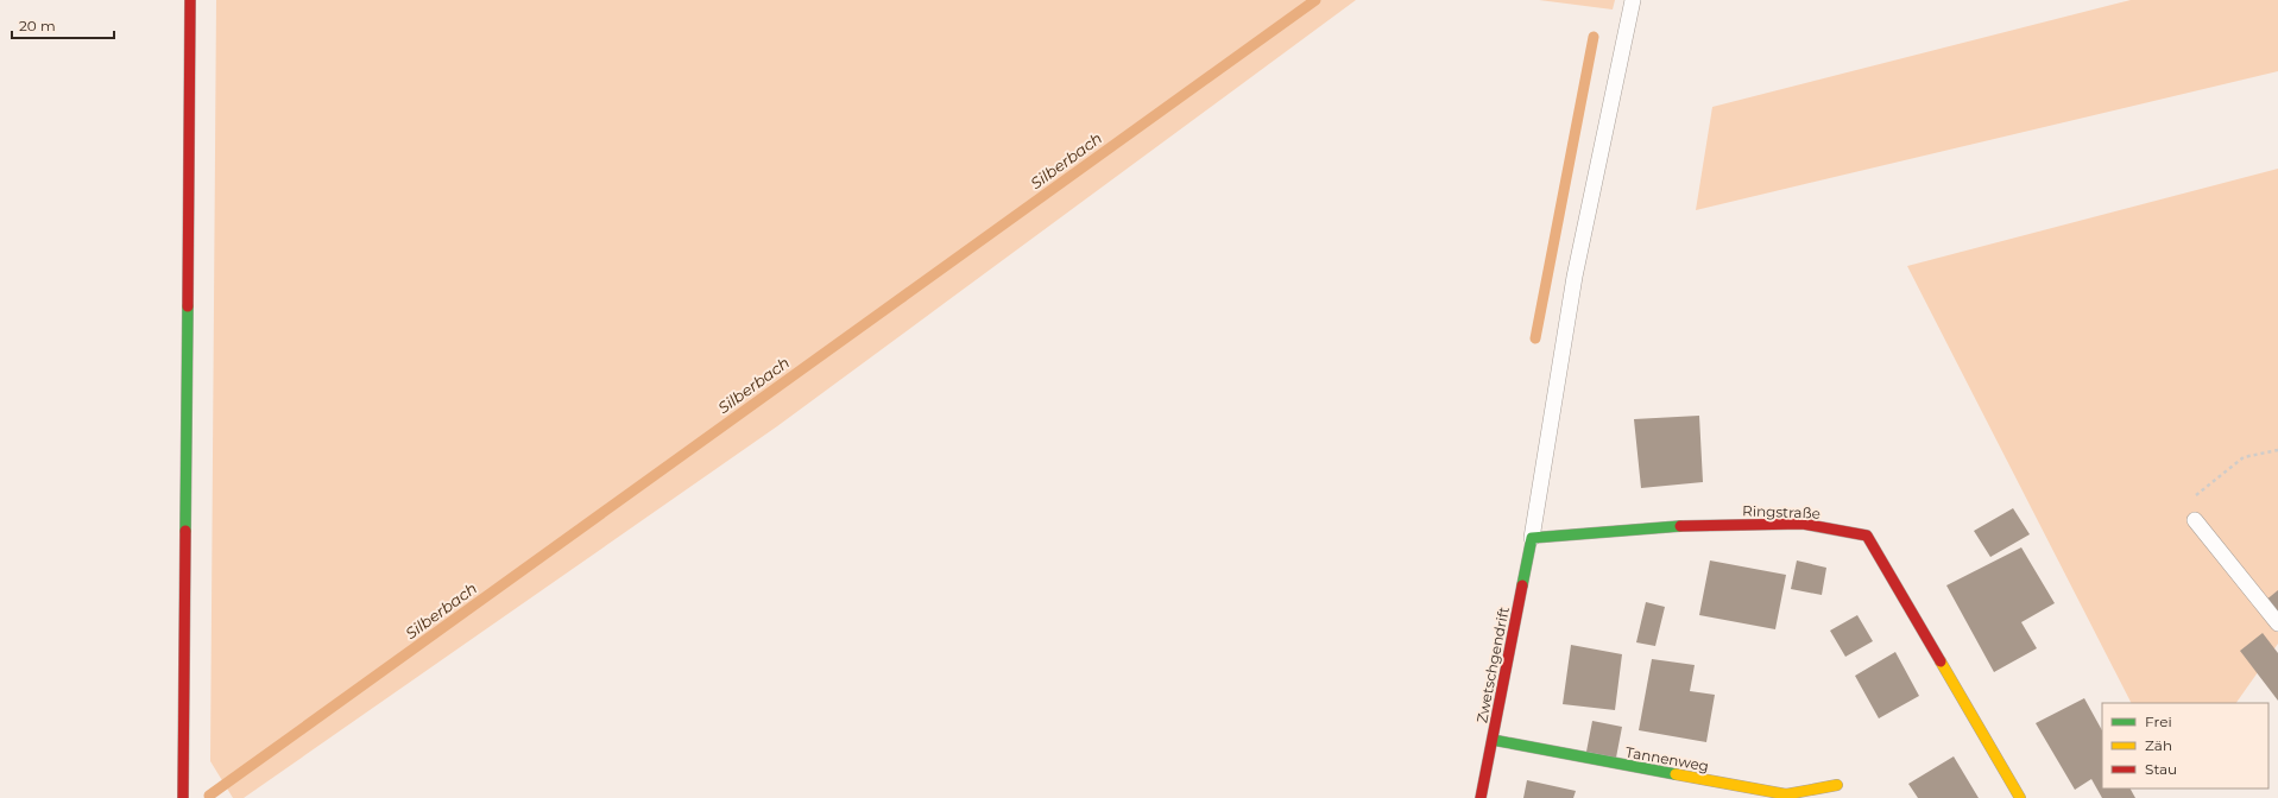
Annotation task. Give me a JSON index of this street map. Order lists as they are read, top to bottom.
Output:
{
  "streets": {
    "street": ["Ringstraße", "Zwetschgendrift", "Tannenweg"]
  },
  "crossings": [
    ["Ringstraße", "Zwetschgendrift"],
    ["Zwetschgendrift", "Tannenweg"]
  ],
  "water": ["Silberbach"],
  "legend": ["Frei", "Zäh", "Stau"],
  "scale_bar": "20 m"
}
